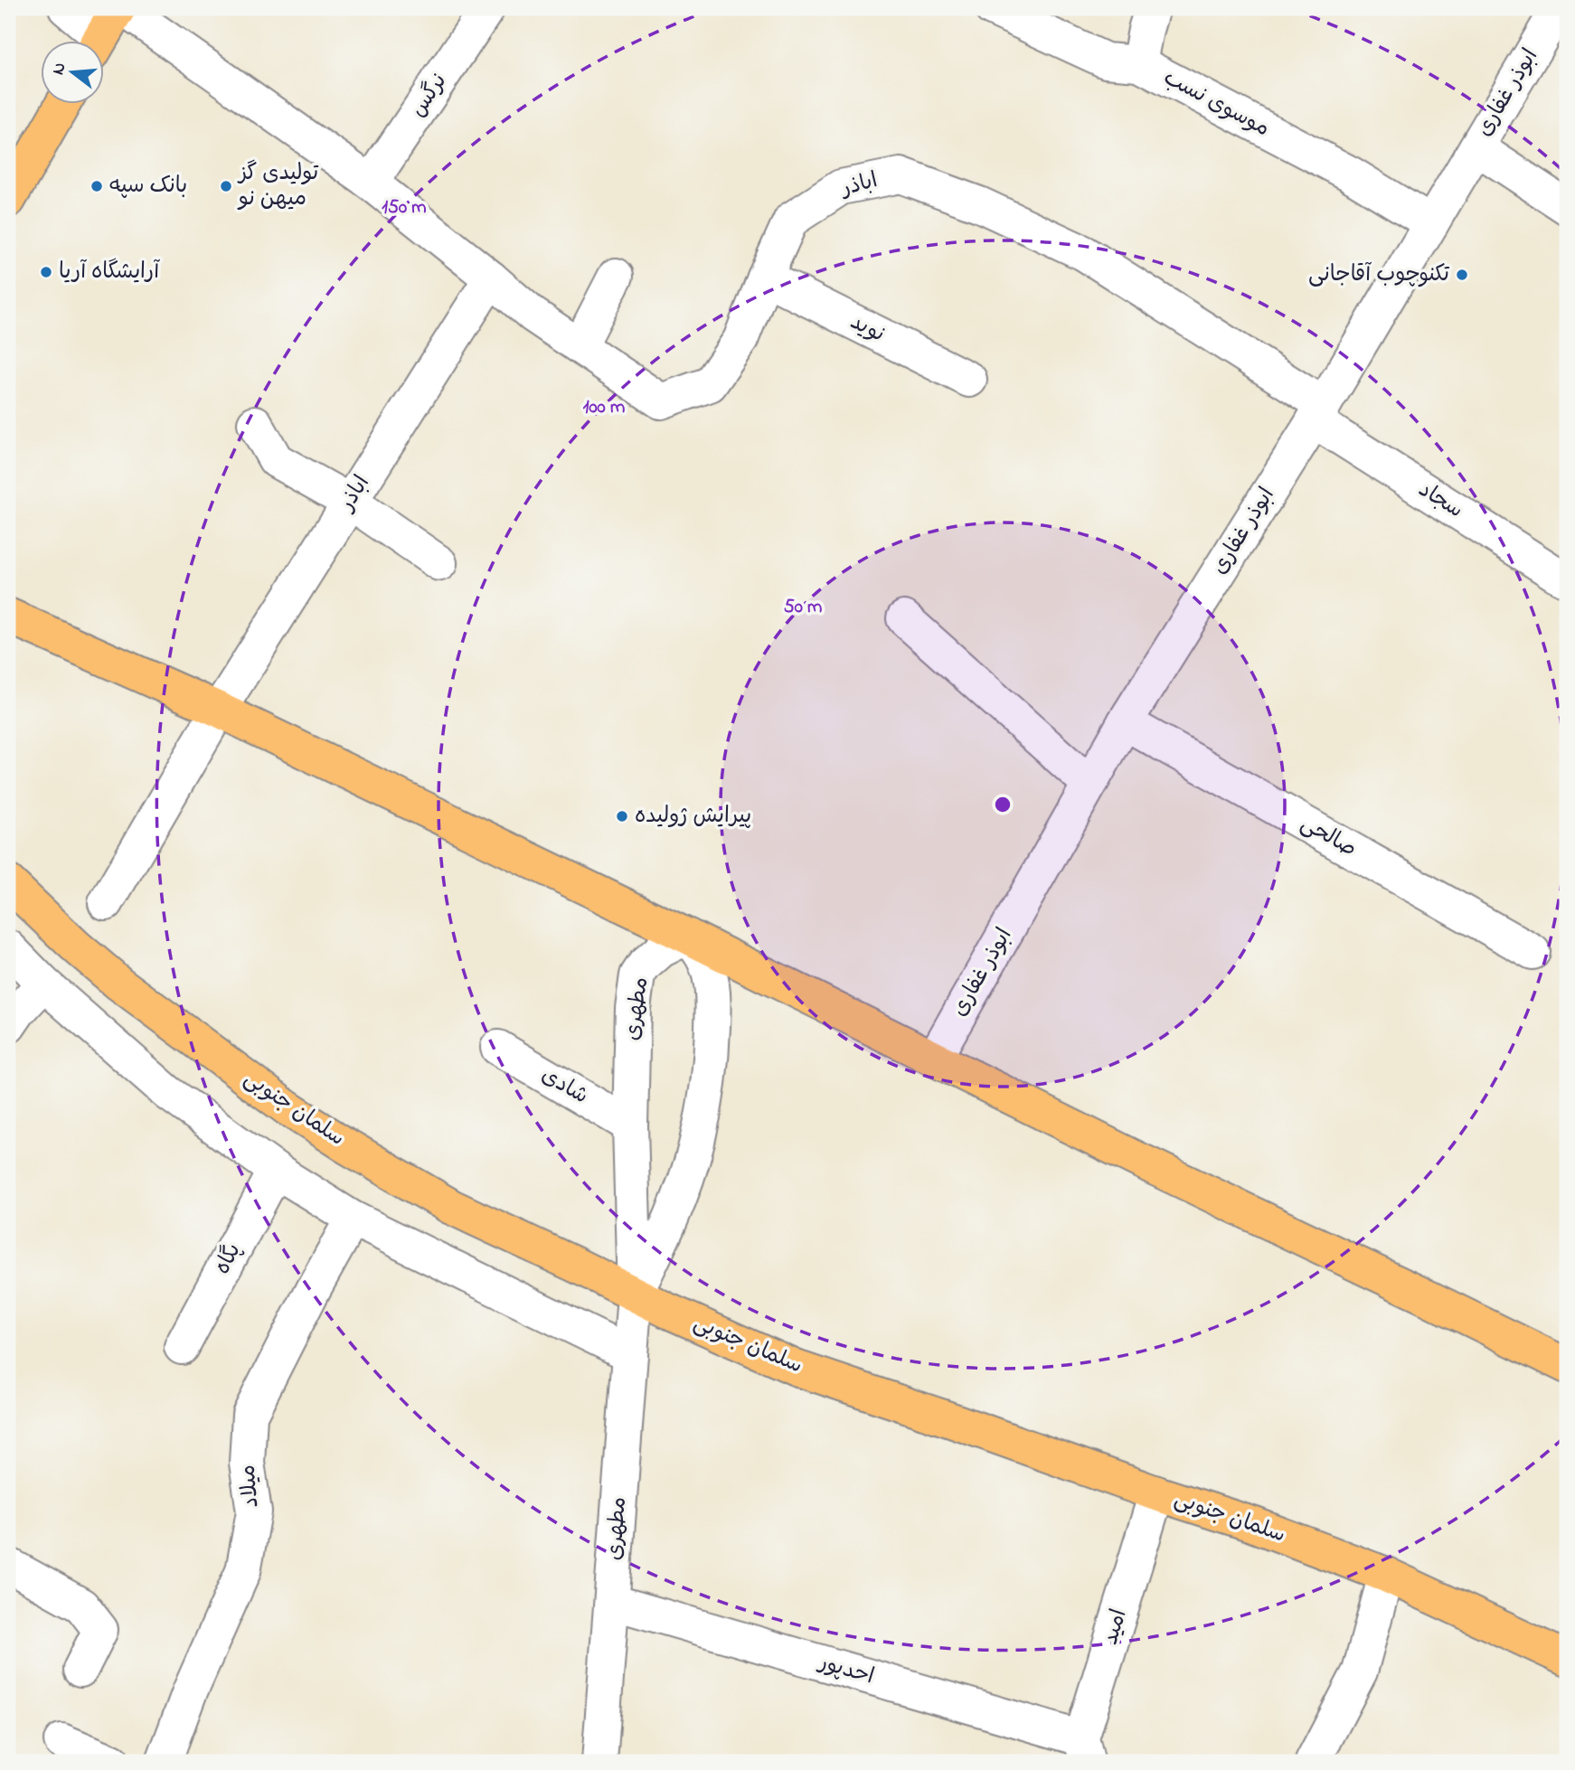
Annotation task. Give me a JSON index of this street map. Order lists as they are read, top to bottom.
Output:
{
  "streets": {
    "main road": ["سلمان جنوبی"],
    "street": [
      "ابوذر غفاری",
      "نرگس",
      "موسوی نسب",
      "اباذر",
      "نوید",
      "سجاد",
      "صالحی",
      "مطهری",
      "شادی",
      "پگاه",
      "میلاد",
      "امید",
      "احدپور"
    ]
  },
  "crossings": [
    ["ابوذر غفاری", "موسوی نسب"],
    ["ابوذر غفاری", "اباذر"],
    ["ابوذر غفاری", "سجاد"],
    ["ابوذر غفاری", "صالحی"],
    ["نرگس", "اباذر"],
    ["اباذر", "نوید"],
    ["اباذر", "سجاد"],
    ["مطهری", "شادی"],
    ["مطهری", "سلمان جنوبی"],
    ["مطهری", "احدپور"],
    ["سلمان جنوبی", "امید"],
    ["امید", "احدپور"]
  ],
  "places": [
    "بانک سپه",
    "تولیدی گز میهن نو",
    "آرایشگاه آریا",
    "تکنوچوب آقاجانی",
    "پیرایش ژولیده"
  ],
  "north": "left",
  "rings": ["150 m", "100 m", "50 m"]
}
